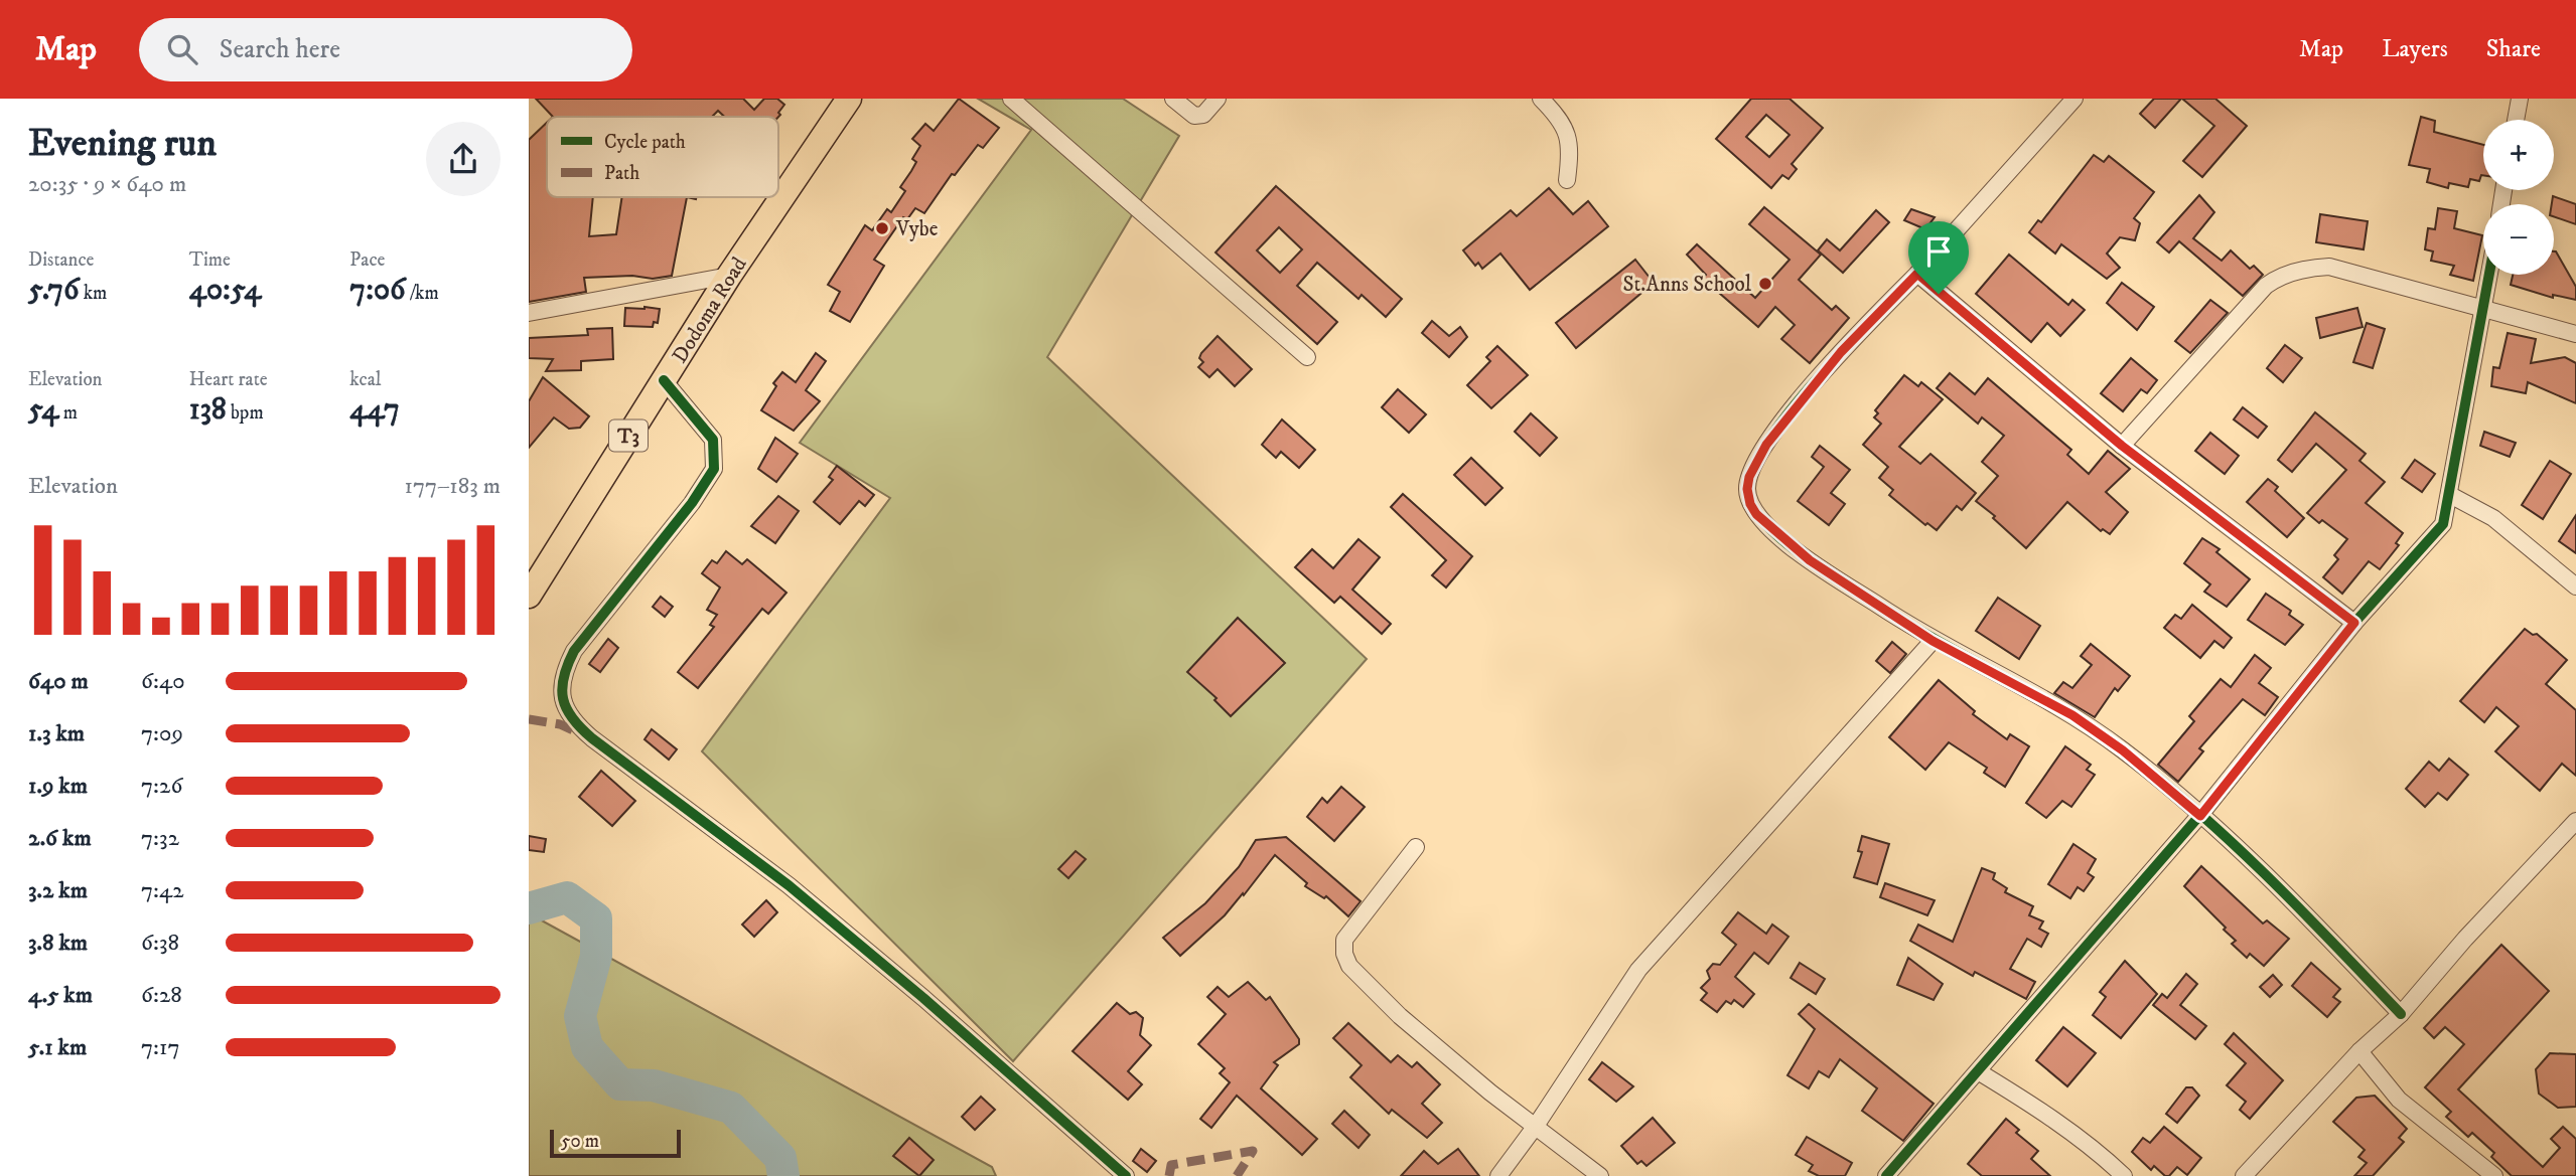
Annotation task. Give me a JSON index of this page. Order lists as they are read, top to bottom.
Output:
{
  "streets": {
    "highway": ["Dodoma Road", "T3"]
  },
  "places": ["Vybe", "St.Anns School"],
  "legend": ["Cycle path", "Path"],
  "scale_bar": "50 m",
  "page": {
    "header": "Map",
    "search": "Search here",
    "nav": ["Map", "Layers", "Share"],
    "heading": ["Evening run", "20:35 · 9 × 640 m"],
    "map_buttons": ["+", "−"],
    "stats": [
      ["Distance", "5.76 km"],
      ["Time", "40:54"],
      ["Pace", "7:06 /km"],
      ["Elevation", "54 m"],
      ["Heart rate", "138 bpm"],
      ["kcal", "447"]
    ],
    "chart": ["Elevation", "177–183 m"],
    "list": [
      {
        "name": "640 m",
        "note": "6:40"
      },
      {
        "name": "1.3 km",
        "note": "7:09"
      },
      {
        "name": "1.9 km",
        "note": "7:26"
      },
      {
        "name": "2.6 km",
        "note": "7:32"
      },
      {
        "name": "3.2 km",
        "note": "7:42"
      },
      {
        "name": "3.8 km",
        "note": "6:38"
      },
      {
        "name": "4.5 km",
        "note": "6:28"
      },
      {
        "name": "5.1 km",
        "note": "7:17"
      }
    ],
    "scale": "50 m"
  }
}
